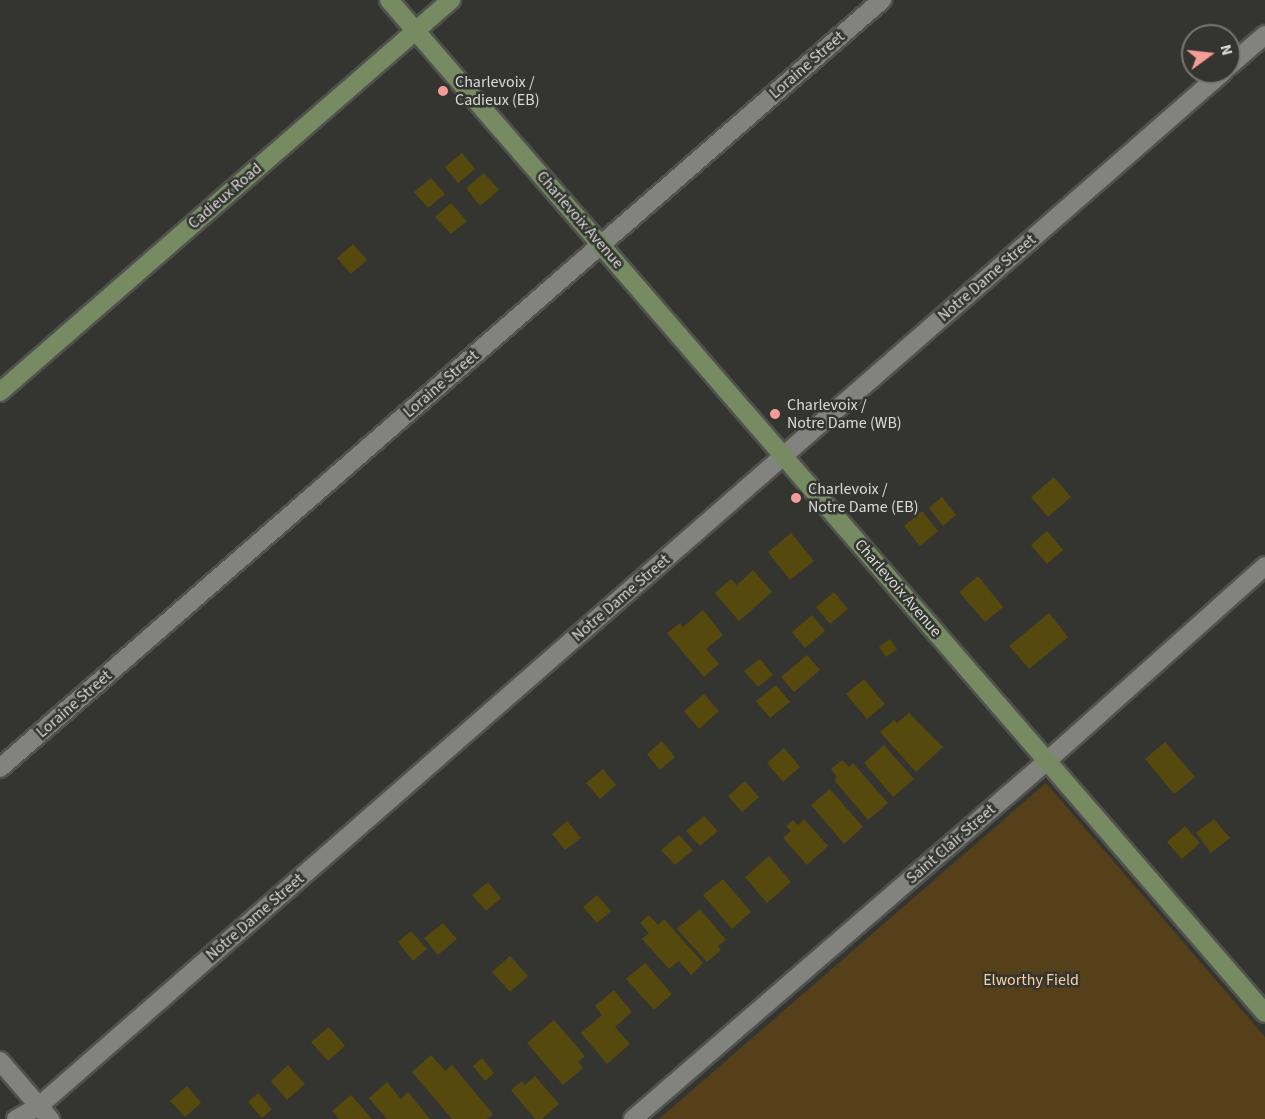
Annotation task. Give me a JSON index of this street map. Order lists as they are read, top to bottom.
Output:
{
  "streets": {
    "street": [
      "Loraine Street",
      "Cadieux Road",
      "Charlevoix Avenue",
      "Notre Dame Street",
      "Saint Clair Street"
    ]
  },
  "crossings": [
    ["Loraine Street", "Charlevoix Avenue"],
    ["Cadieux Road", "Charlevoix Avenue"],
    ["Charlevoix Avenue", "Notre Dame Street"],
    ["Charlevoix Avenue", "Saint Clair Street"]
  ],
  "parks": ["Elworthy Field"],
  "places": ["Charlevoix / Cadieux (EB)", "Charlevoix / Notre Dame (WB)", "Charlevoix / Notre Dame (EB)"],
  "north": "right"
}
